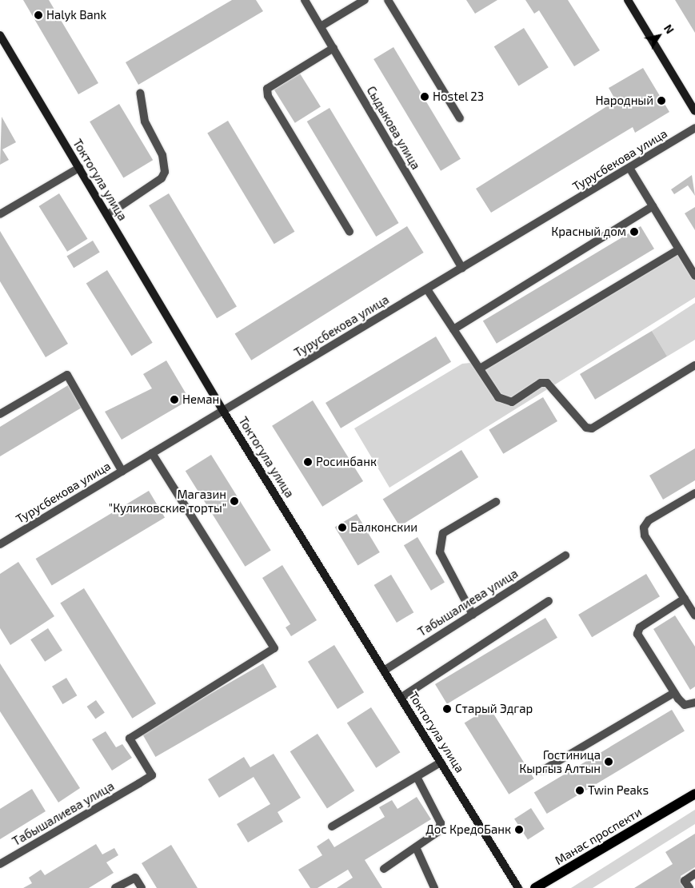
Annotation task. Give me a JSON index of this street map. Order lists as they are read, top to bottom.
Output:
{
  "streets": {
    "main road": ["Токтогула улица", "Манас проспекти"],
    "street": ["Сыдыкова улица", "Турусбекова улица", "Табышалиева улица"]
  },
  "crossings": [
    ["Сыдыкова улица", "Турусбекова улица"],
    ["Турусбекова улица", "Токтогула улица"],
    ["Турусбекова улица", "Табышалиева улица"],
    ["Токтогула улица", "Табышалиева улица"]
  ],
  "places": [
    "Halyk Bank",
    "Hostel 23",
    "Народный",
    "Красный дом",
    "Неман",
    "Росинбанк",
    "Магазин \"Куликовские торты\"",
    "Балконскии",
    "Старый Эдгар",
    "Гостиница Кыргыз Алтын",
    "Twin Peaks",
    "Дос КредоБанк"
  ],
  "north": "top right"
}
